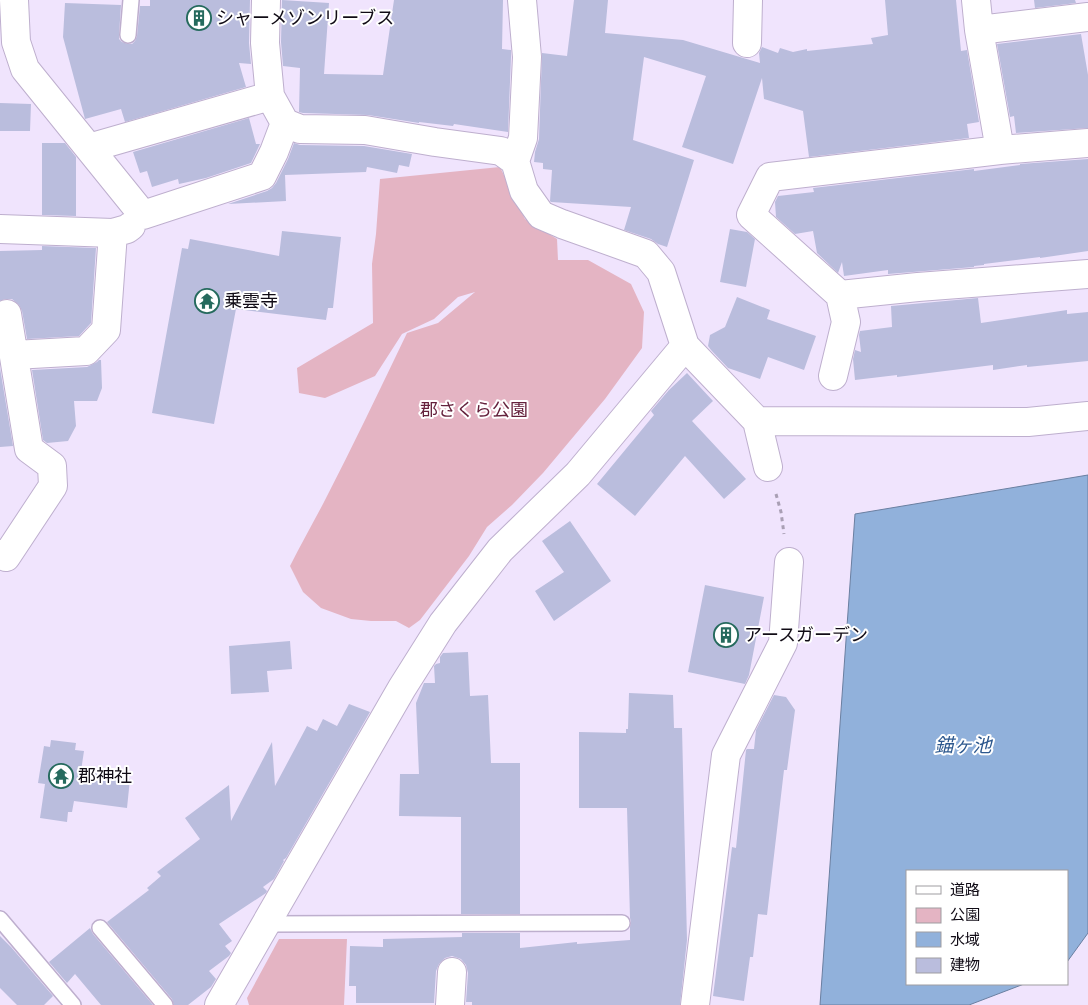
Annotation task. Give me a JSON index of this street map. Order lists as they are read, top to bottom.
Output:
{
  "water": ["錨ヶ池"],
  "parks": ["郡さくら公園"],
  "places": {
    "building": ["シャーメゾンリーブス", "アースガーデン"],
    "temple": ["乗雲寺", "郡神社"]
  },
  "legend": [
    "道路",
    "公園",
    "水域",
    "建物"
  ]
}
